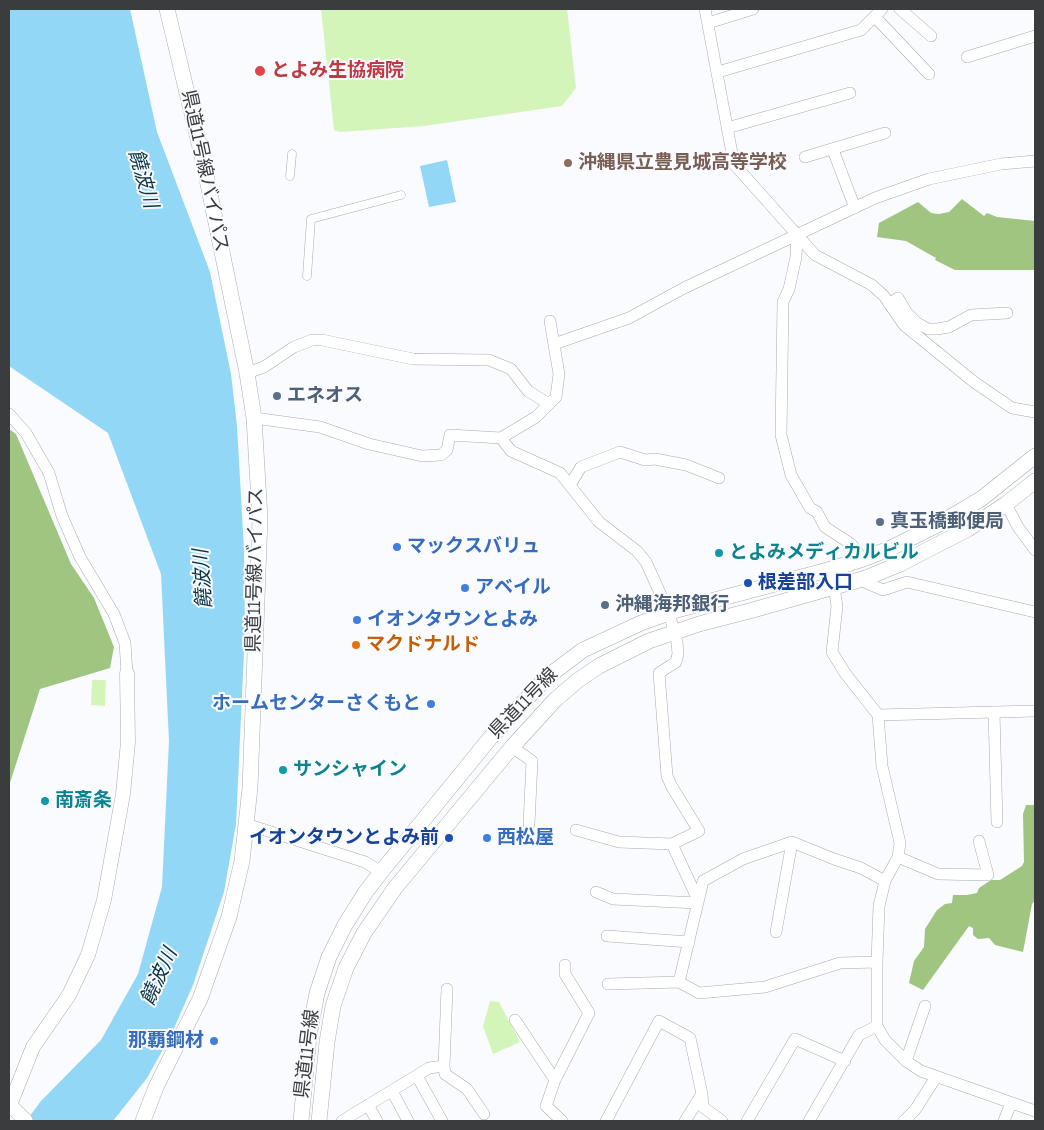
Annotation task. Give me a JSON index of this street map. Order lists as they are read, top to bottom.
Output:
{
  "streets": {
    "main road": ["県道11号線バイパス", "県道11号線"]
  },
  "water": ["饒波川"],
  "places": [
    "とよみ生協病院",
    "沖縄県立豊見城高等学校",
    "エネオス",
    "真玉橋郵便局",
    "マックスバリュ",
    "とよみメディカルビル",
    "根差部入口",
    "アベイル",
    "沖縄海邦銀行",
    "イオンタウンとよみ",
    "マクドナルド",
    "ホームセンターさくもと",
    "サンシャイン",
    "南斎条",
    "イオンタウンとよみ前",
    "西松屋",
    "那覇鋼材"
  ]
}
